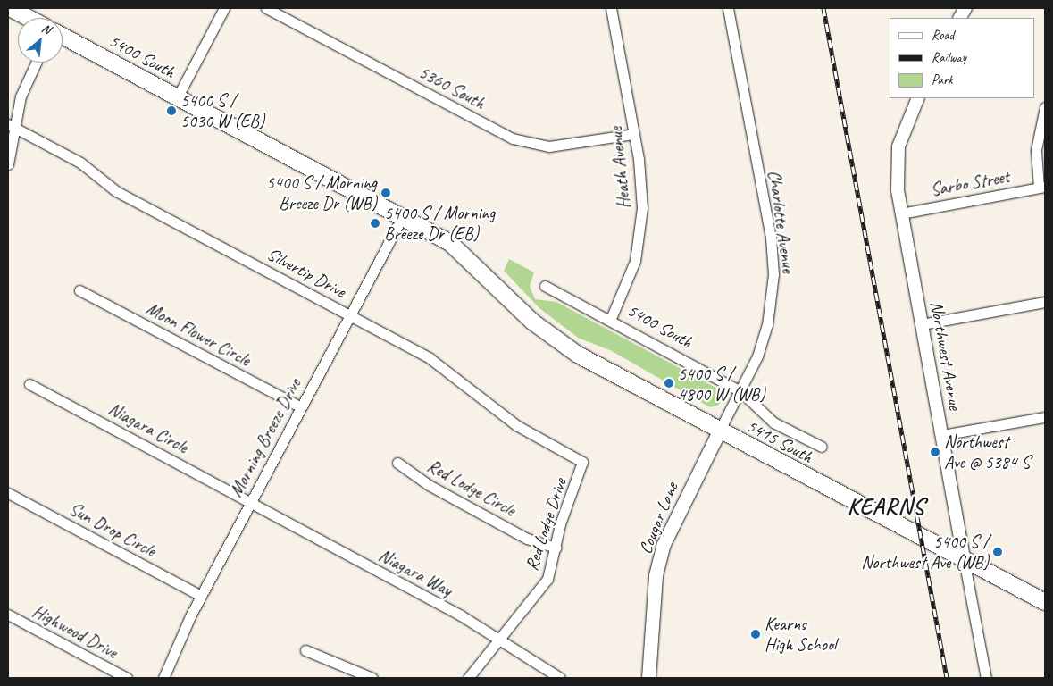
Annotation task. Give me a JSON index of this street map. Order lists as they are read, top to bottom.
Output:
{
  "streets": {
    "main road": ["5400 South", "5415 South", "Cougar Lane"],
    "street": [
      "5360 South",
      "Heath Avenue",
      "Sarbo Street",
      "Charlotte Avenue",
      "Silvertip Drive",
      "Moon Flower Circle",
      "Northwest Avenue",
      "Niagara Circle",
      "Morning Breeze Drive",
      "Red Lodge Circle",
      "Red Lodge Drive",
      "Sun Drop Circle",
      "Niagara Way",
      "Highwood Drive"
    ]
  },
  "crossings": [
    ["5400 South", "Heath Avenue"],
    ["5400 South", "Charlotte Avenue"],
    ["5400 South", "Morning Breeze Drive"],
    ["5400 South", "5415 South"],
    ["5360 South", "Heath Avenue"],
    ["Sarbo Street", "Northwest Avenue"],
    ["Charlotte Avenue", "5415 South"],
    ["Charlotte Avenue", "Cougar Lane"],
    ["Silvertip Drive", "Morning Breeze Drive"],
    ["Silvertip Drive", "Red Lodge Drive"],
    ["Moon Flower Circle", "Morning Breeze Drive"],
    ["Northwest Avenue", "5415 South"],
    ["Niagara Circle", "Morning Breeze Drive"],
    ["Niagara Circle", "Niagara Way"],
    ["Morning Breeze Drive", "5415 South"],
    ["Morning Breeze Drive", "Sun Drop Circle"],
    ["Morning Breeze Drive", "Niagara Way"],
    ["5415 South", "Cougar Lane"],
    ["Red Lodge Circle", "Red Lodge Drive"],
    ["Red Lodge Drive", "Niagara Way"]
  ],
  "districts": ["KEARNS"],
  "places": [
    "5400 S / 5030 W (EB)",
    "5400 S / Morning Breeze Dr (WB)",
    "5400 S / Morning Breeze Dr (EB)",
    "5400 S / 4800 W (WB)",
    "Northwest Ave @ 5384 S",
    "5400 S / Northwest Ave (WB)",
    "Kearns High School"
  ],
  "legend": ["Road", "Railway", "Park"],
  "north": "top right"
}
